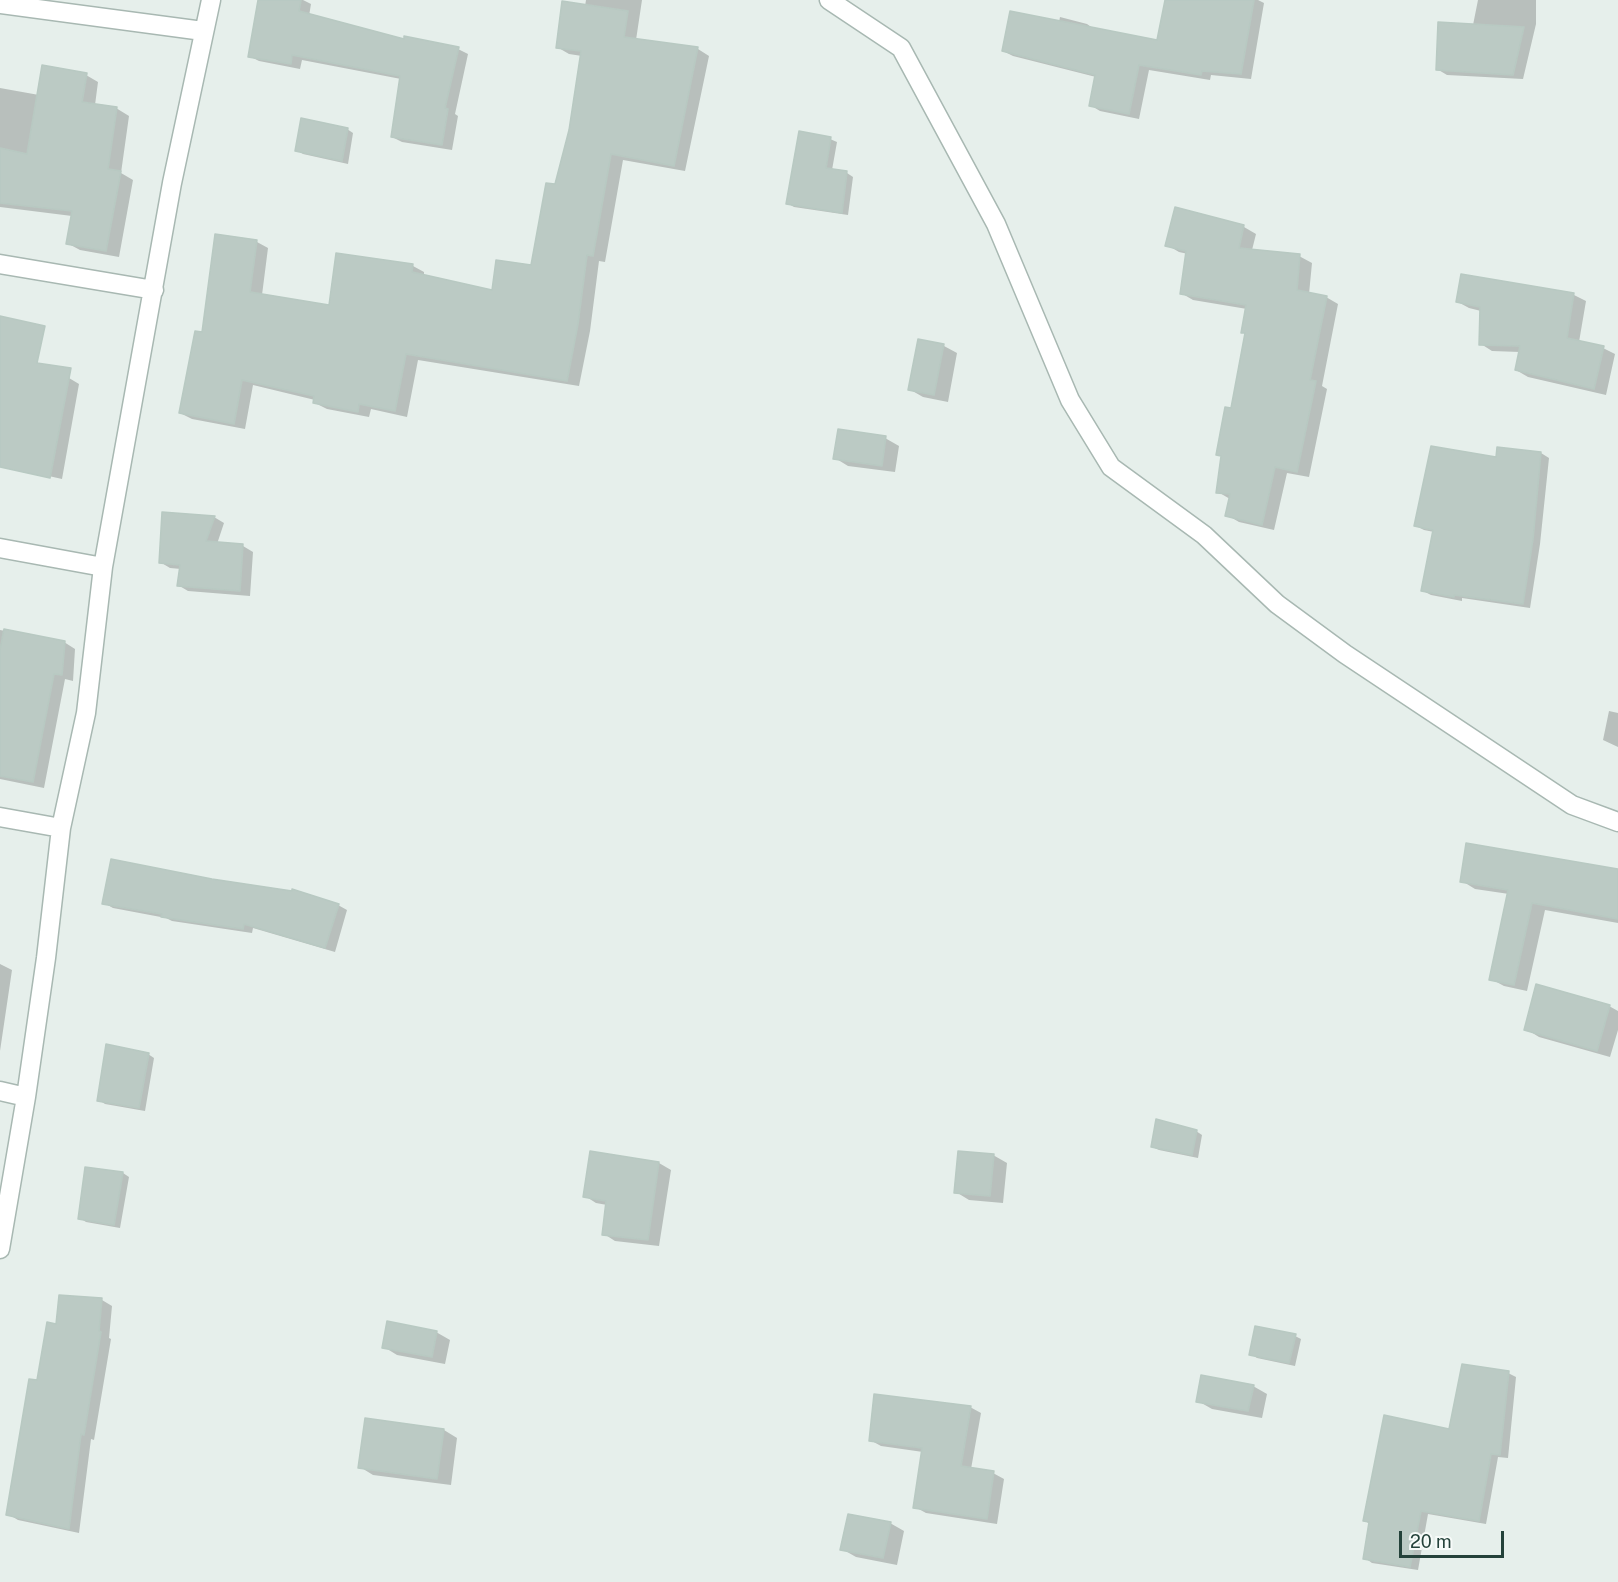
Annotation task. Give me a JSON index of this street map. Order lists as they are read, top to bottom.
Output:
{
  "scale_bar": "20 m"
}
